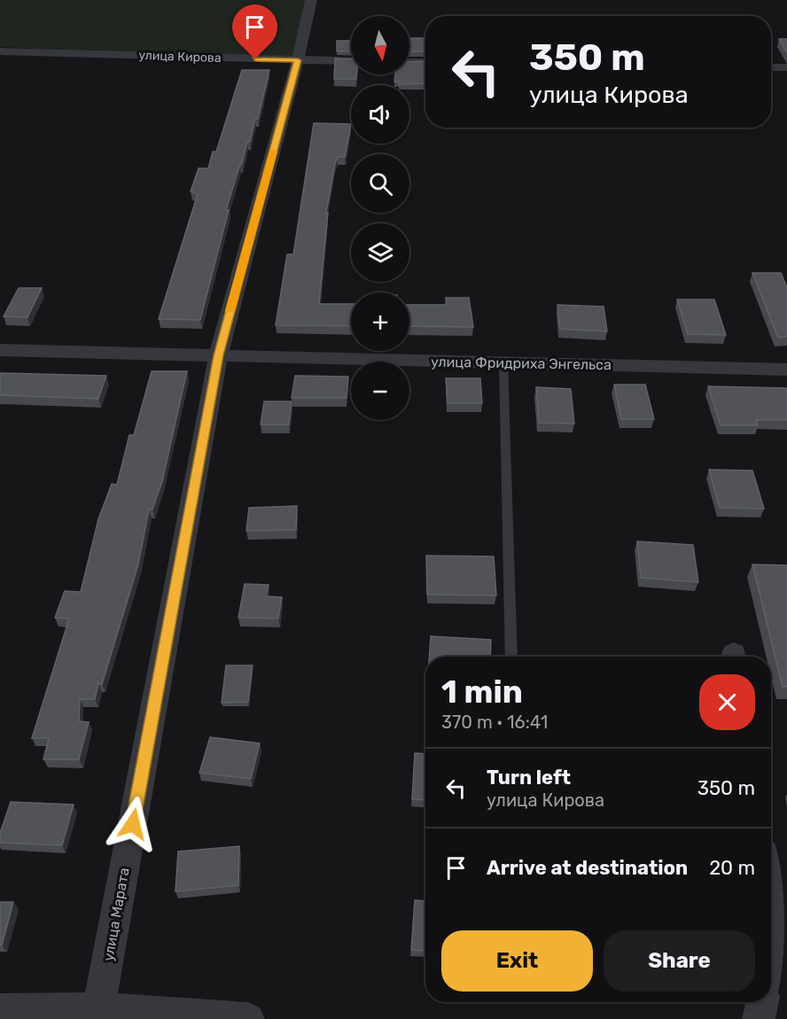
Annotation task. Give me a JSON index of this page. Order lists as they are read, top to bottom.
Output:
{
  "streets": {
    "street": ["улица Кирова", "улица Фридриха Энгельса", "улица Марата"]
  },
  "crossings": [
    ["улица Кирова", "улица Марата"],
    ["улица Фридриха Энгельса", "улица Марата"]
  ],
  "north": "bottom",
  "page": {
    "map_buttons": ["+", "−"],
    "turn": ["350 m", "улица Кирова"],
    "heading": ["1 min", "370 m · 16:41"],
    "list": [
      {
        "name": "Turn left",
        "note": "улица Кирова",
        "value": "350 m"
      },
      {
        "name": "Arrive at destination",
        "value": "20 m"
      }
    ],
    "buttons": ["Exit", "Share"]
  }
}
